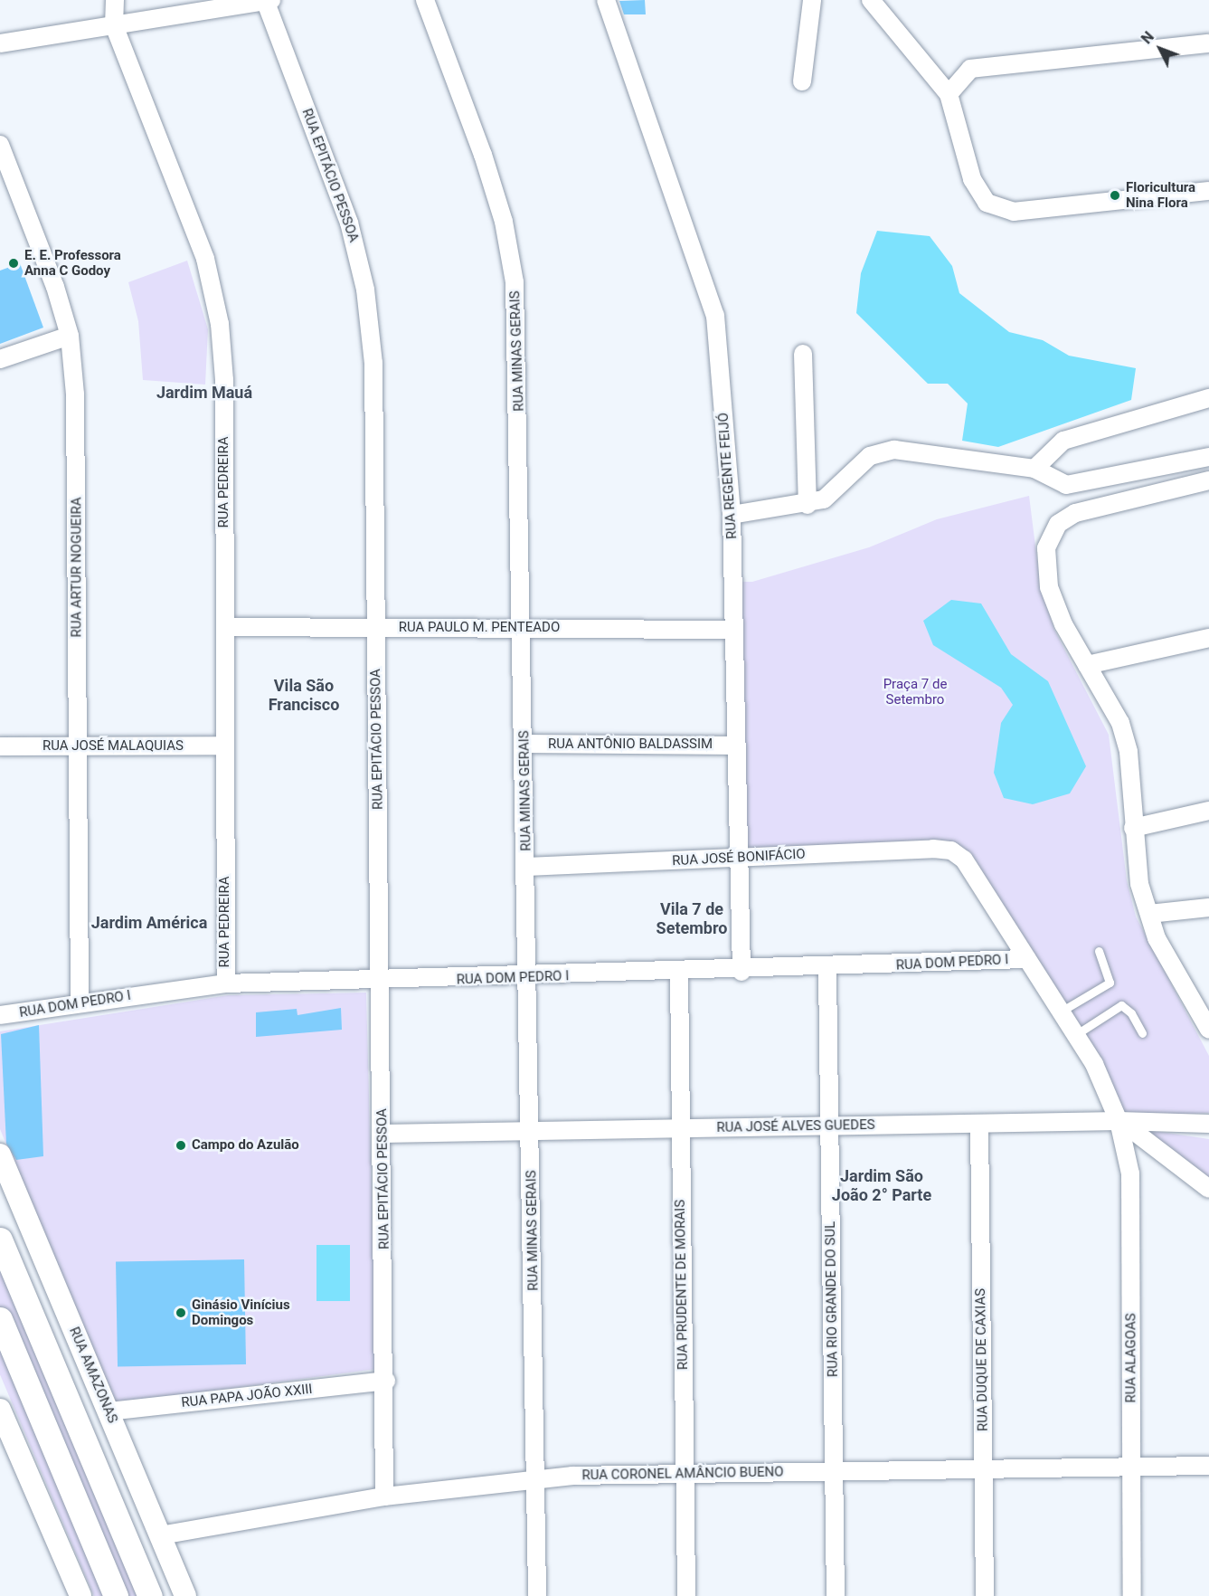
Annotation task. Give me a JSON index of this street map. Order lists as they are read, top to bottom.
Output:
{
  "streets": {
    "street": [
      "RUA EPITÁCIO PESSOA",
      "RUA MINAS GERAIS",
      "RUA REGENTE FEIJÓ",
      "RUA PEDREIRA",
      "RUA ARTUR NOGUEIRA",
      "RUA PAULO M. PENTEADO",
      "RUA ANTÔNIO BALDASSIM",
      "RUA JOSÉ MALAQUIAS",
      "RUA JOSÉ BONIFÁCIO",
      "RUA DOM PEDRO I",
      "RUA JOSÉ ALVES GUEDES",
      "RUA PRUDENTE DE MORAIS",
      "RUA RIO GRANDE DO SUL",
      "RUA ALAGOAS",
      "RUA DUQUE DE CAXIAS",
      "RUA AMAZONAS",
      "RUA PAPA JOÃO XXIII",
      "RUA CORONEL AMÂNCIO BUENO"
    ]
  },
  "crossings": [
    ["RUA EPITÁCIO PESSOA", "RUA PAULO M. PENTEADO"],
    ["RUA EPITÁCIO PESSOA", "RUA DOM PEDRO I"],
    ["RUA EPITÁCIO PESSOA", "RUA JOSÉ ALVES GUEDES"],
    ["RUA EPITÁCIO PESSOA", "RUA PAPA JOÃO XXIII"],
    ["RUA EPITÁCIO PESSOA", "RUA CORONEL AMÂNCIO BUENO"],
    ["RUA MINAS GERAIS", "RUA PAULO M. PENTEADO"],
    ["RUA MINAS GERAIS", "RUA ANTÔNIO BALDASSIM"],
    ["RUA MINAS GERAIS", "RUA JOSÉ BONIFÁCIO"],
    ["RUA MINAS GERAIS", "RUA DOM PEDRO I"],
    ["RUA MINAS GERAIS", "RUA JOSÉ ALVES GUEDES"],
    ["RUA MINAS GERAIS", "RUA CORONEL AMÂNCIO BUENO"],
    ["RUA REGENTE FEIJÓ", "RUA PAULO M. PENTEADO"],
    ["RUA REGENTE FEIJÓ", "RUA ANTÔNIO BALDASSIM"],
    ["RUA REGENTE FEIJÓ", "RUA JOSÉ BONIFÁCIO"],
    ["RUA REGENTE FEIJÓ", "RUA DOM PEDRO I"],
    ["RUA PEDREIRA", "RUA PAULO M. PENTEADO"],
    ["RUA PEDREIRA", "RUA JOSÉ MALAQUIAS"],
    ["RUA PEDREIRA", "RUA DOM PEDRO I"],
    ["RUA ARTUR NOGUEIRA", "RUA JOSÉ MALAQUIAS"],
    ["RUA ARTUR NOGUEIRA", "RUA DOM PEDRO I"],
    ["RUA JOSÉ BONIFÁCIO", "RUA DOM PEDRO I"],
    ["RUA DOM PEDRO I", "RUA PRUDENTE DE MORAIS"],
    ["RUA DOM PEDRO I", "RUA RIO GRANDE DO SUL"],
    ["RUA JOSÉ ALVES GUEDES", "RUA PRUDENTE DE MORAIS"],
    ["RUA JOSÉ ALVES GUEDES", "RUA RIO GRANDE DO SUL"],
    ["RUA JOSÉ ALVES GUEDES", "RUA ALAGOAS"],
    ["RUA JOSÉ ALVES GUEDES", "RUA DUQUE DE CAXIAS"],
    ["RUA PRUDENTE DE MORAIS", "RUA CORONEL AMÂNCIO BUENO"],
    ["RUA RIO GRANDE DO SUL", "RUA CORONEL AMÂNCIO BUENO"],
    ["RUA ALAGOAS", "RUA CORONEL AMÂNCIO BUENO"],
    ["RUA DUQUE DE CAXIAS", "RUA CORONEL AMÂNCIO BUENO"],
    ["RUA AMAZONAS", "RUA PAPA JOÃO XXIII"],
    ["RUA AMAZONAS", "RUA CORONEL AMÂNCIO BUENO"]
  ],
  "districts": [
    "Jardim Mauá",
    "Vila São Francisco",
    "Vila 7 de Setembro",
    "Jardim América",
    "Jardim São João 2° Parte"
  ],
  "parks": ["Praça 7 de Setembro"],
  "places": [
    "Floricultura Nina Flora",
    "E. E. Professora Anna C Godoy",
    "Campo do Azulão",
    "Ginásio Vinícius Domingos"
  ],
  "north": "top left"
}
